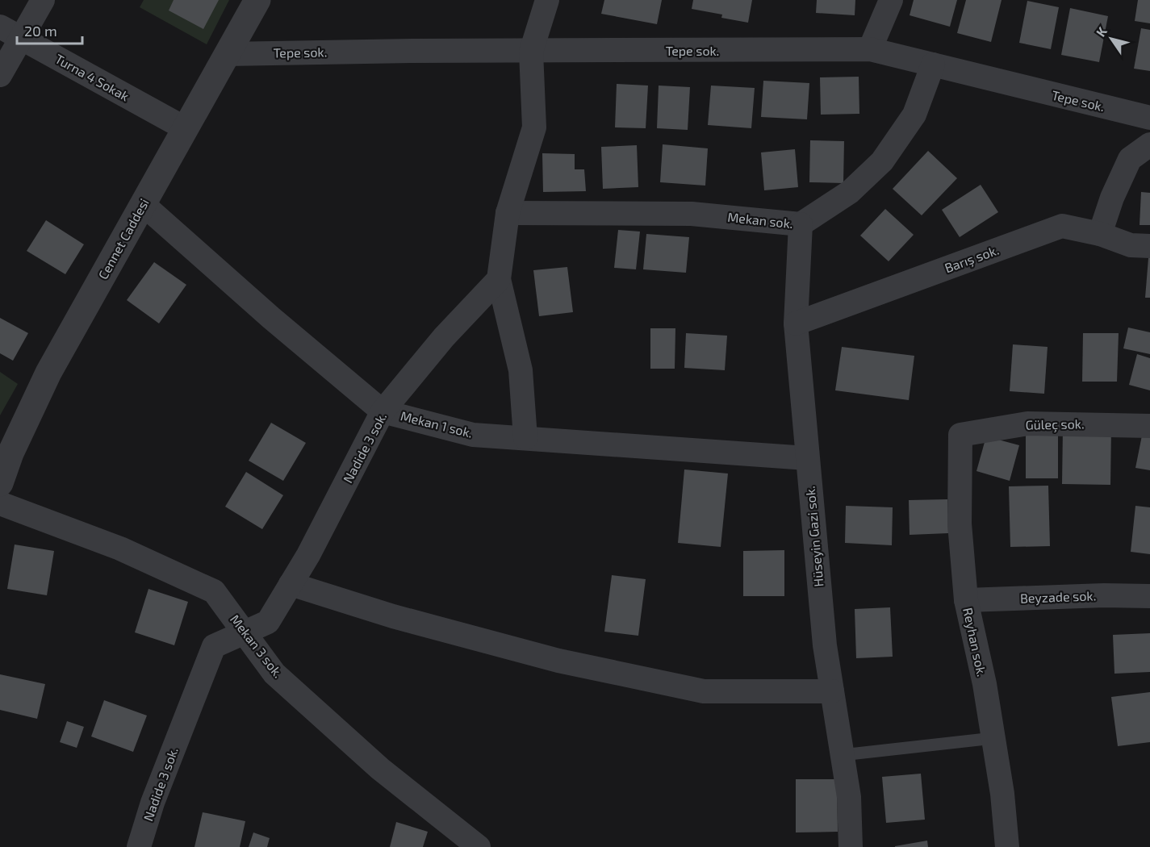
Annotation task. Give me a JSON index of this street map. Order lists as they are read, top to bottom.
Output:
{
  "streets": {
    "street": [
      "Tepe sok.",
      "Turna 4 Sokak",
      "Mekan sok.",
      "Cennet Caddesi",
      "Barış sok.",
      "Mekan 1 sok.",
      "Güleç sok.",
      "Nadide 3 sok.",
      "Hüseyin Gazi sok.",
      "Beyzade sok.",
      "Reyhan sok.",
      "Mekan 3 sok."
    ]
  },
  "crossings": [
    ["Tepe sok.", "Mekan sok."],
    ["Tepe sok.", "Cennet Caddesi"],
    ["Turna 4 Sokak", "Cennet Caddesi"],
    ["Mekan sok.", "Hüseyin Gazi sok."],
    ["Cennet Caddesi", "Mekan 1 sok."],
    ["Barış sok.", "Hüseyin Gazi sok."],
    ["Mekan 1 sok.", "Nadide 3 sok."],
    ["Mekan 1 sok.", "Hüseyin Gazi sok."],
    ["Güleç sok.", "Reyhan sok."],
    ["Nadide 3 sok.", "Mekan 3 sok."],
    ["Beyzade sok.", "Reyhan sok."]
  ],
  "scale_bar": "20 m",
  "north": "top left"
}
